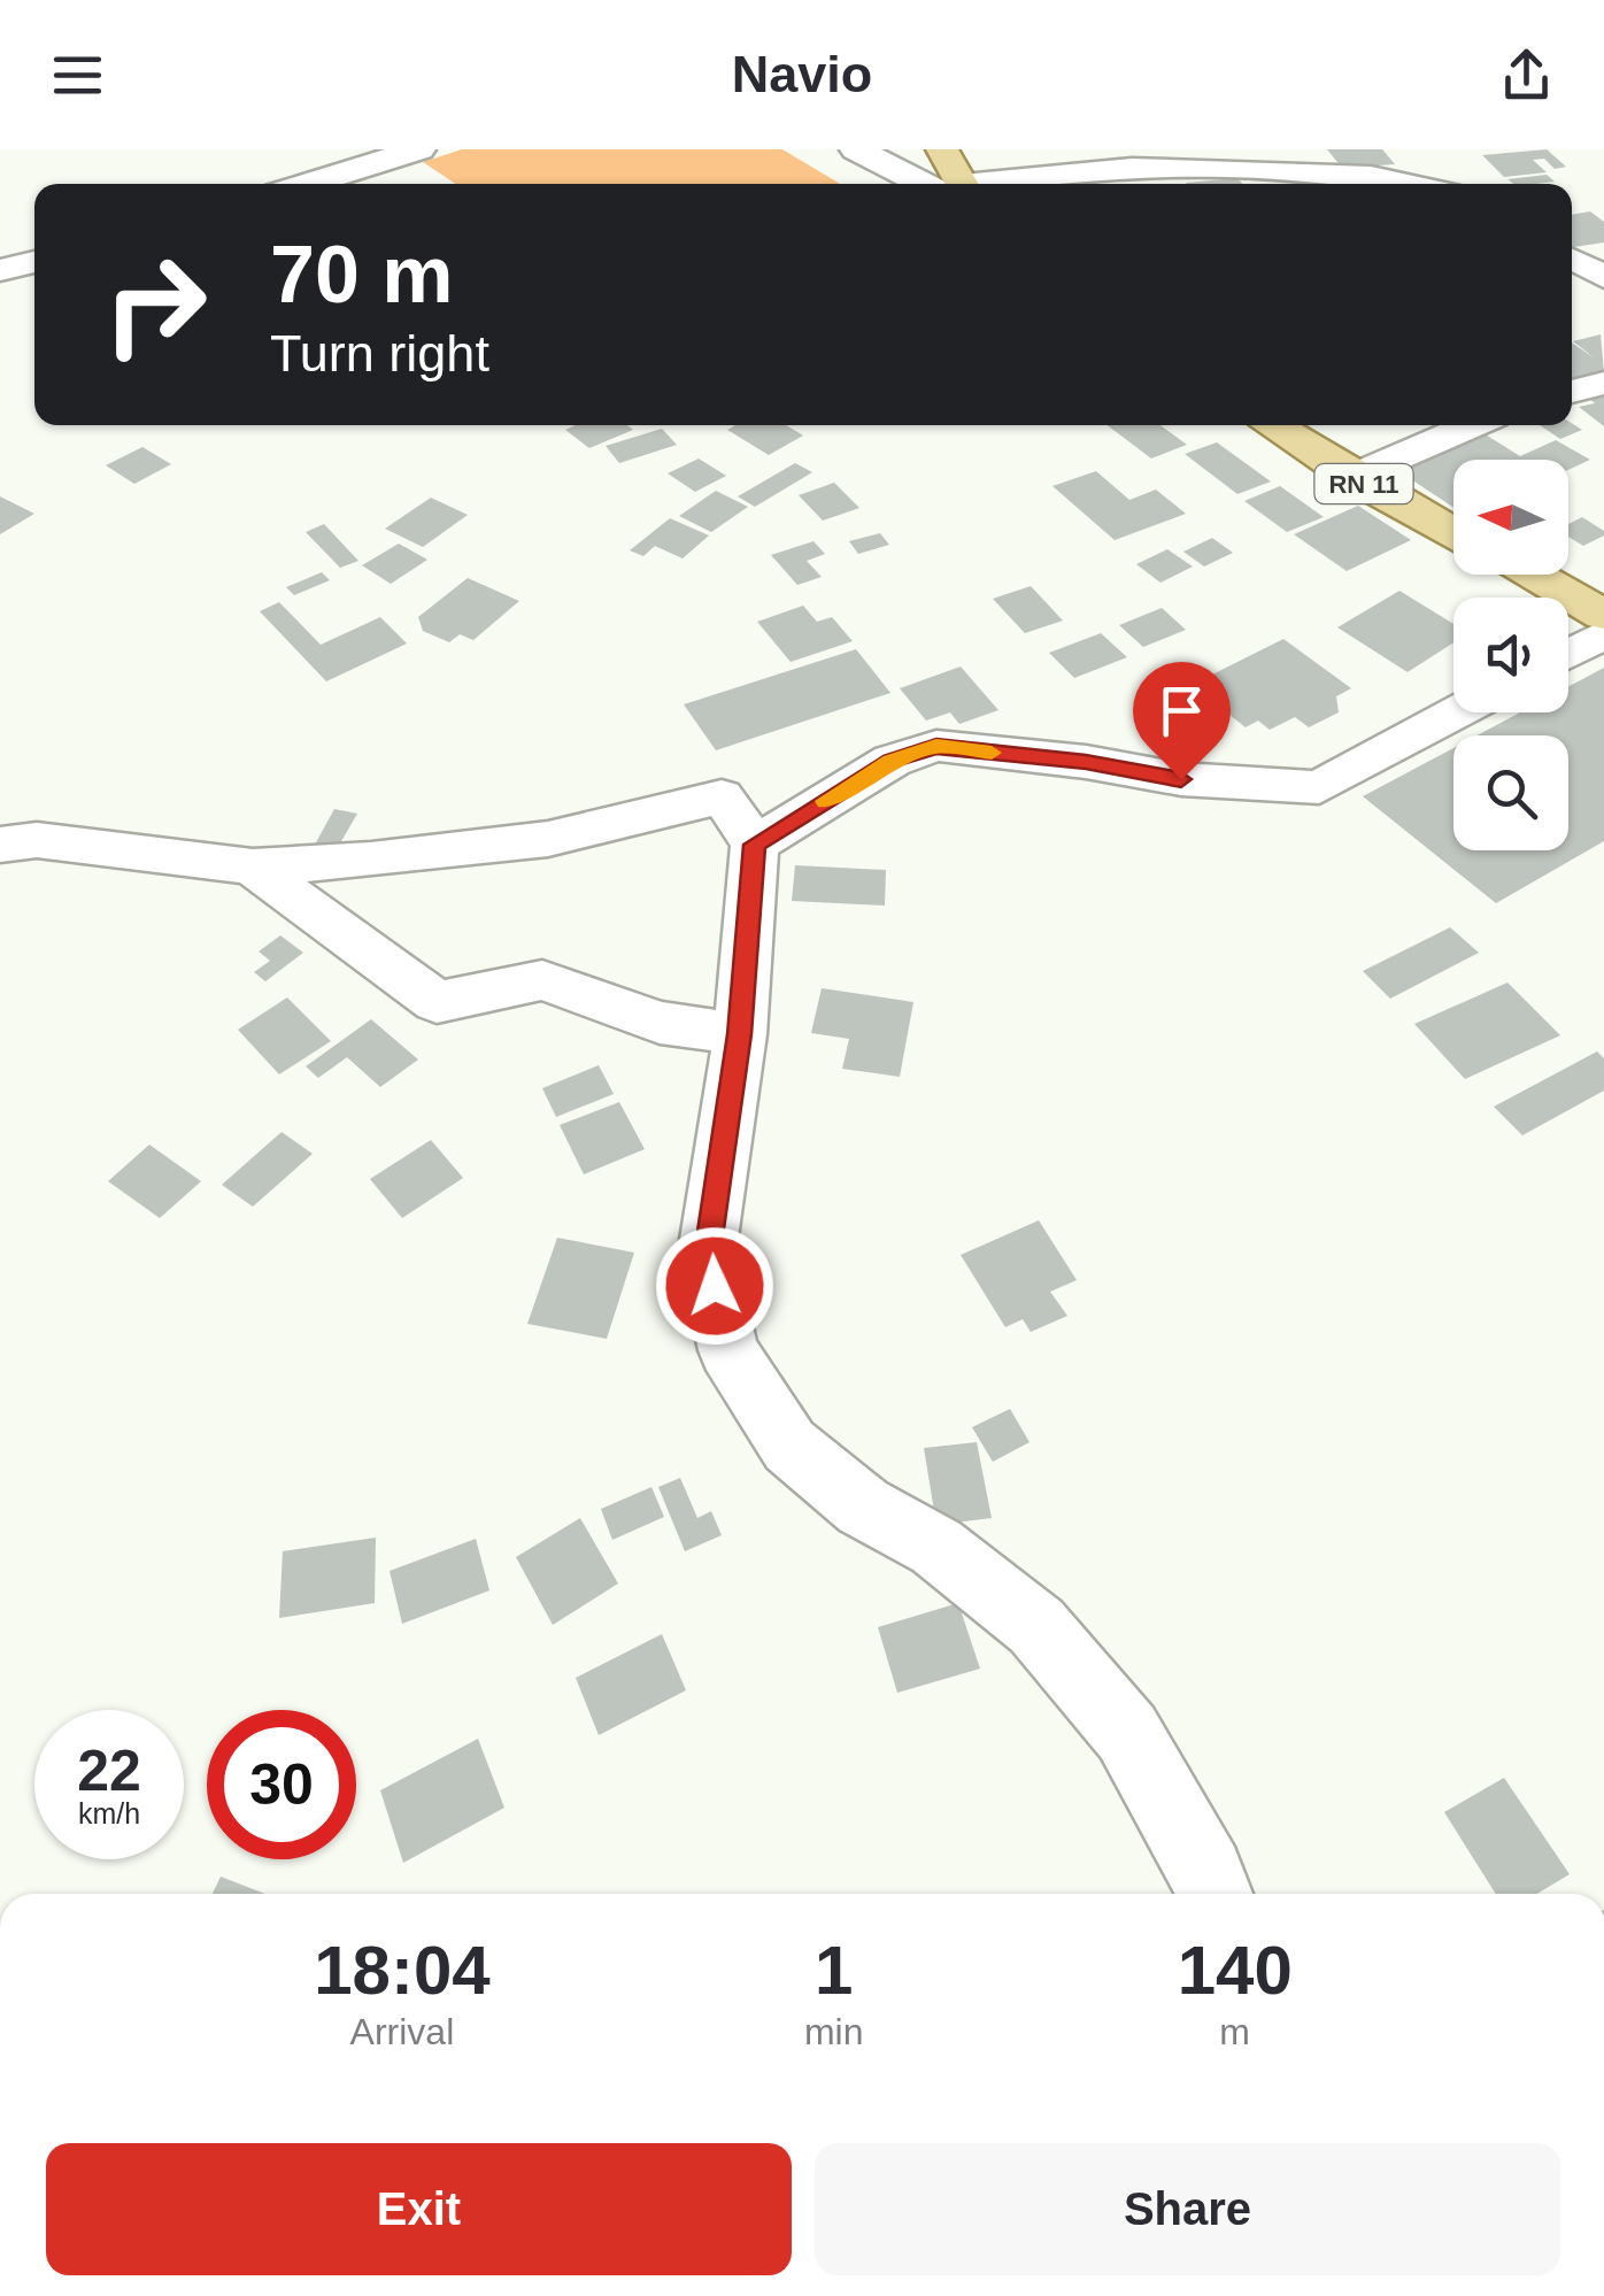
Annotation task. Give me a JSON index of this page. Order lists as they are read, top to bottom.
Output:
{
  "streets": {
    "main road": ["RN 11"]
  },
  "north": "left",
  "page": {
    "header": "Navio",
    "turn": ["70 m", "Turn right"],
    "speed": "22 km/h",
    "limit": "30",
    "eta": [
      "18:04",
      "Arrival",
      "1",
      "min",
      "140",
      "m"
    ],
    "buttons": ["Exit", "Share"]
  }
}
